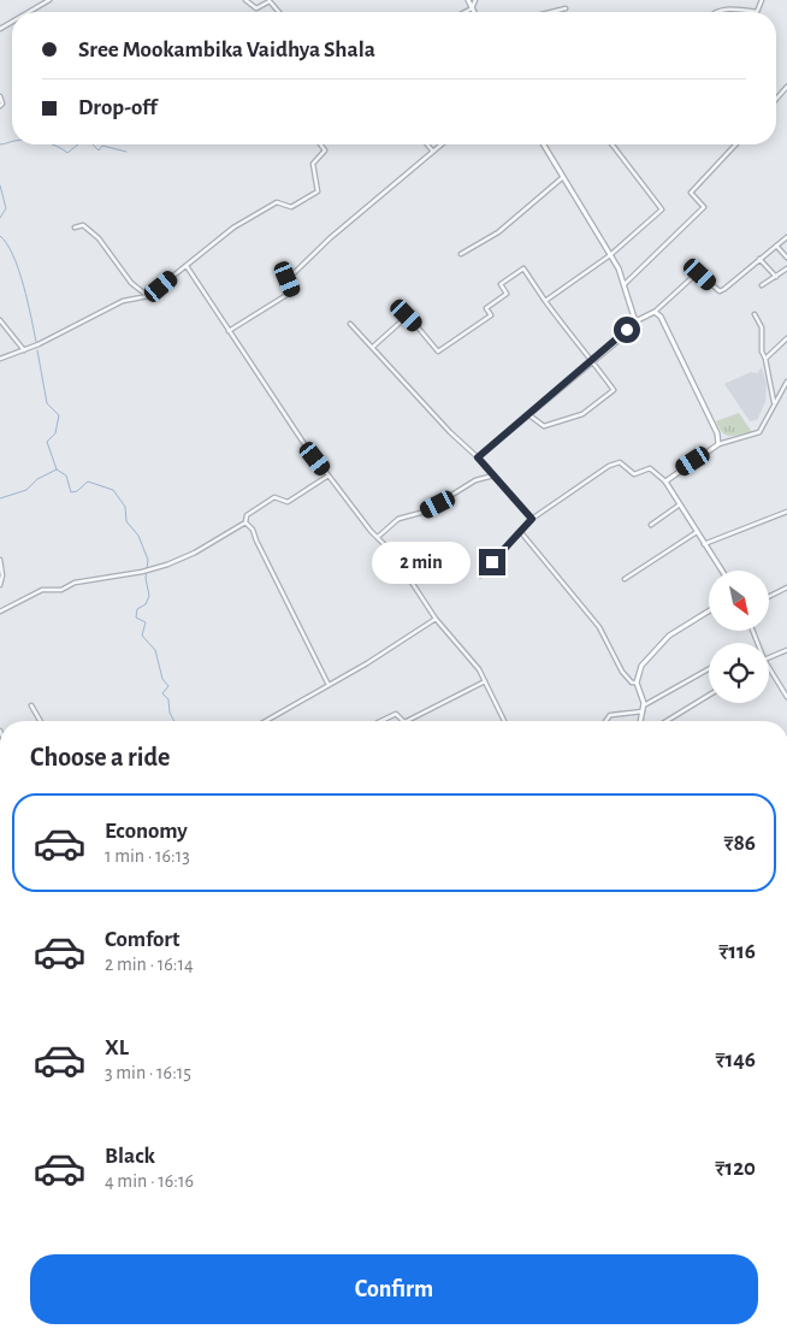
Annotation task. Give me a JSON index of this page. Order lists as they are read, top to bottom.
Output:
{
  "north": "bottom right",
  "page": {
    "banner": ["Sree Mookambika Vaidhya Shala", "Drop-off"],
    "bubble": "2 min",
    "heading": "Choose a ride",
    "list": [
      {
        "name": "Economy",
        "note": "1 min · 16:13",
        "value": "₹86"
      },
      {
        "name": "Comfort",
        "note": "2 min · 16:14",
        "value": "₹116"
      },
      {
        "name": "XL",
        "note": "3 min · 16:15",
        "value": "₹146"
      },
      {
        "name": "Black",
        "note": "4 min · 16:16",
        "value": "₹120"
      }
    ],
    "buttons": "Confirm"
  }
}
